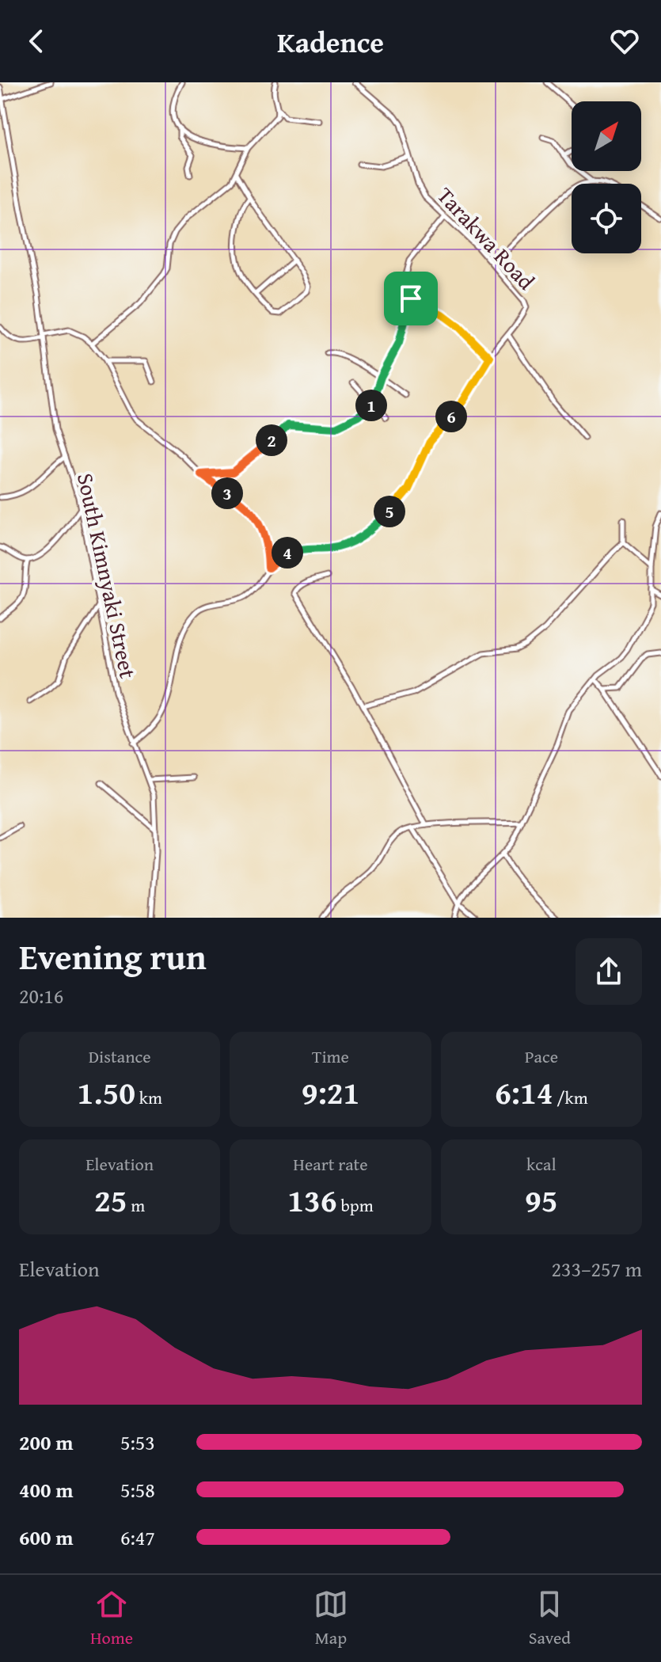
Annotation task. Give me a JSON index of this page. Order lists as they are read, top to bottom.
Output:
{
  "streets": {
    "street": ["Tarakwa Road", "South Kimnyaki Street"]
  },
  "crossings": [
    ["Tarakwa Road", "South Kimnyaki Street"]
  ],
  "north": "top right",
  "page": {
    "header": "Kadence",
    "pins": [
      "1",
      "6",
      "2",
      "3",
      "5",
      "4"
    ],
    "heading": ["Evening run", "20:16"],
    "stats": [
      ["Distance", "1.50 km"],
      ["Time", "9:21"],
      ["Pace", "6:14 /km"],
      ["Elevation", "25 m"],
      ["Heart rate", "136 bpm"],
      ["kcal", "95"]
    ],
    "chart": ["Elevation", "233–257 m"],
    "list": [
      {
        "name": "200 m",
        "note": "5:53"
      },
      {
        "name": "400 m",
        "note": "5:58"
      },
      {
        "name": "600 m",
        "note": "6:47"
      }
    ],
    "tabs": ["Home", "Map", "Saved"]
  }
}
